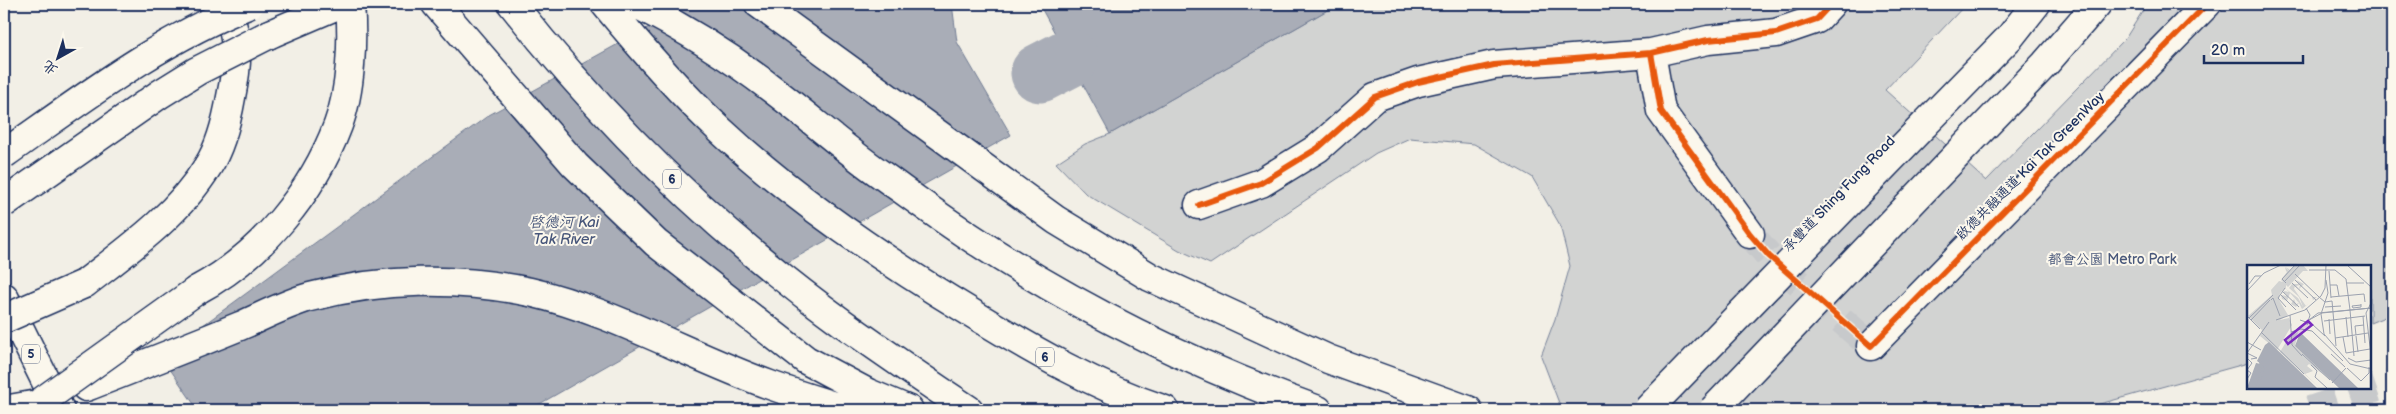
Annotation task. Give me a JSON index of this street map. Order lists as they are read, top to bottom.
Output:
{
  "streets": {
    "main road": [
      "啟德共融通道 Kai Tak GreenWay",
      "6",
      "承豐道 Shing Fung Road",
      "5"
    ]
  },
  "water": ["啓德河 Kai Tak River"],
  "parks": ["都會公園 Metro Park"],
  "scale_bar": "20 m",
  "north": "bottom left"
}
